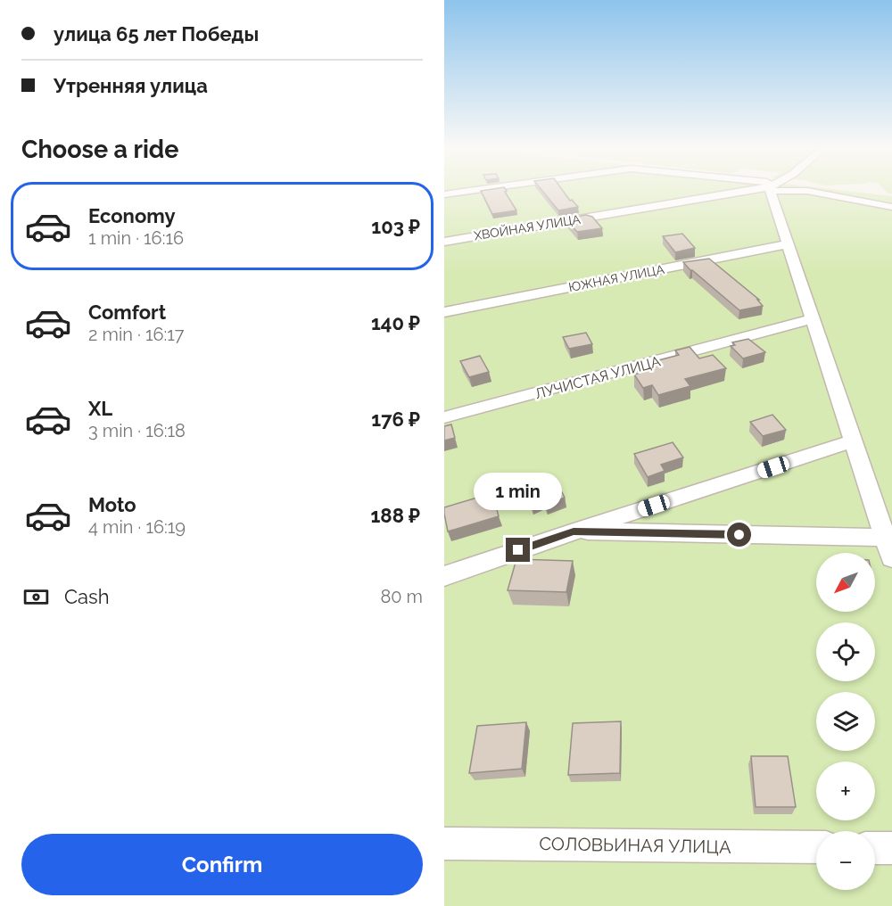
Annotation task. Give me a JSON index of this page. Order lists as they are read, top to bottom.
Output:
{
  "streets": {
    "street": [
      "ХВОЙНАЯ УЛИЦА",
      "ЮЖНАЯ УЛИЦА",
      "ЛУЧИСТАЯ УЛИЦА",
      "СОЛОВЬИНАЯ УЛИЦА"
    ]
  },
  "north": "bottom left",
  "page": {
    "banner": ["улица 65 лет Победы", "Утренняя улица"],
    "heading": "Choose a ride",
    "list": [
      {
        "name": "Economy",
        "note": "1 min · 16:16",
        "value": "103 ₽"
      },
      {
        "name": "Comfort",
        "note": "2 min · 16:17",
        "value": "140 ₽"
      },
      {
        "name": "XL",
        "note": "3 min · 16:18",
        "value": "176 ₽"
      },
      {
        "name": "Moto",
        "note": "4 min · 16:19",
        "value": "188 ₽"
      }
    ],
    "bubble": "1 min",
    "map_buttons": ["+", "−"],
    "pay": ["Cash", "80 m"],
    "buttons": "Confirm"
  }
}
